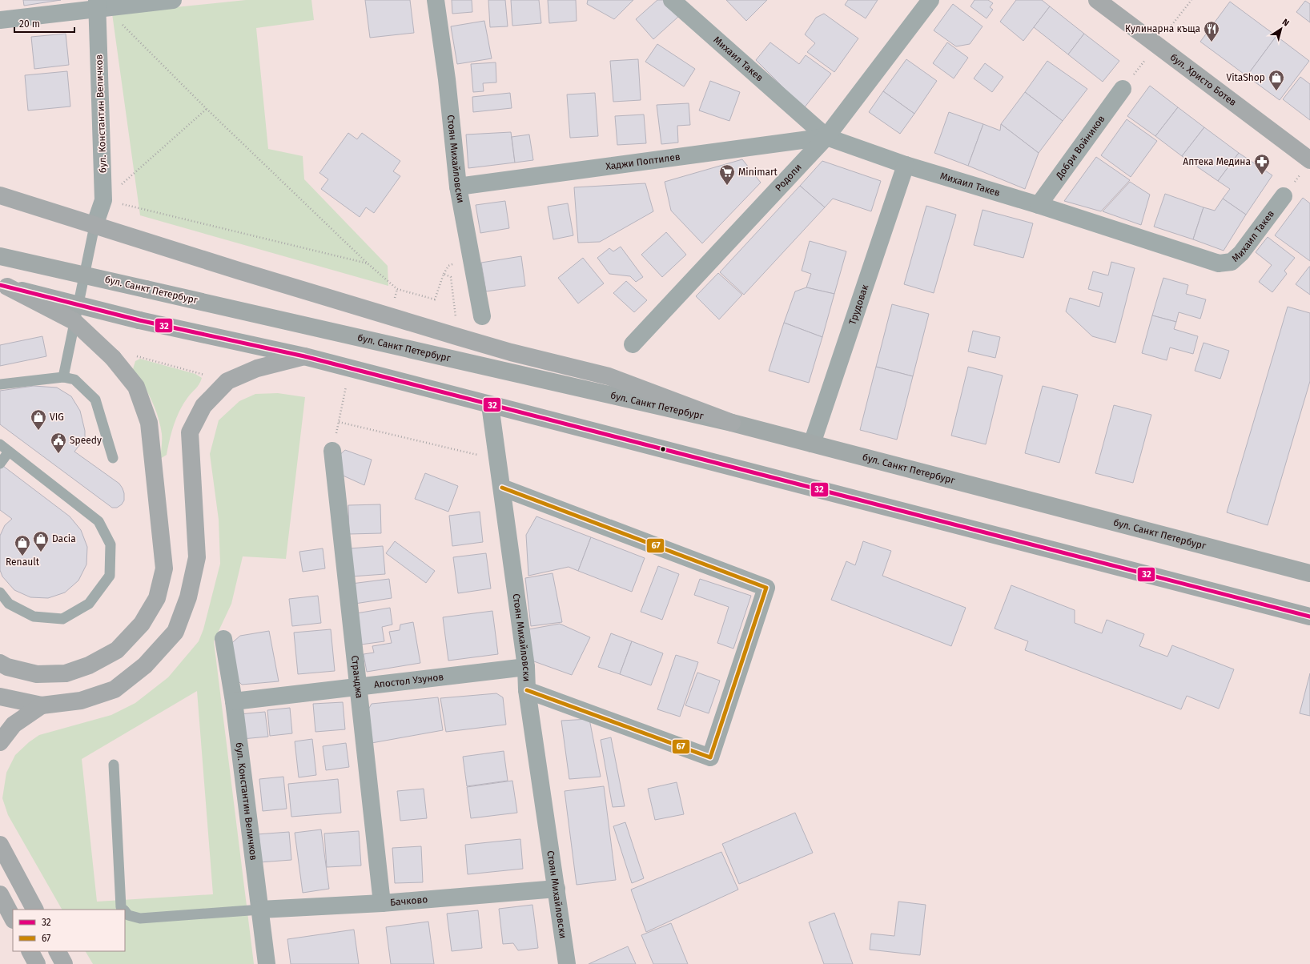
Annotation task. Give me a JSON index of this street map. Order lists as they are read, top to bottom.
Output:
{
  "streets": {
    "main road": ["бул. Христо Ботев", "бул. Санкт Петербург"],
    "street": [
      "Михаил Такев",
      "бул. Константин Величков",
      "Добри Войников",
      "Стоян Михайловски",
      "Хаджи Поптилев",
      "Родопи",
      "Трудовак",
      "Странджа",
      "Апостол Узунов",
      "Бачково"
    ]
  },
  "crossings": [
    ["Михаил Такев", "Добри Войников"],
    ["Михаил Такев", "Хаджи Поптилев"],
    ["Михаил Такев", "Родопи"],
    ["Михаил Такев", "Трудовак"],
    ["бул. Константин Величков", "Апостол Узунов"],
    ["бул. Константин Величков", "Бачково"],
    ["Стоян Михайловски", "Хаджи Поптилев"],
    ["Стоян Михайловски", "Апостол Узунов"],
    ["Стоян Михайловски", "Бачково"],
    ["Хаджи Поптилев", "Родопи"],
    ["бул. Санкт Петербург", "Трудовак"],
    ["Странджа", "Апостол Узунов"],
    ["Странджа", "Бачково"]
  ],
  "places": {
    "restaurant": ["Кулинарна къща"],
    "shop": [
      "VitaShop",
      "VIG",
      "Dacia",
      "Renault"
    ],
    "pharmacy": ["Аптека Медина"],
    "supermarket": ["Minimart"],
    "public building": ["Speedy"]
  },
  "lines": ["transit line 32", "transit line 67"],
  "legend": ["32", "67"],
  "scale_bar": "20 m",
  "north": "top right"
}
